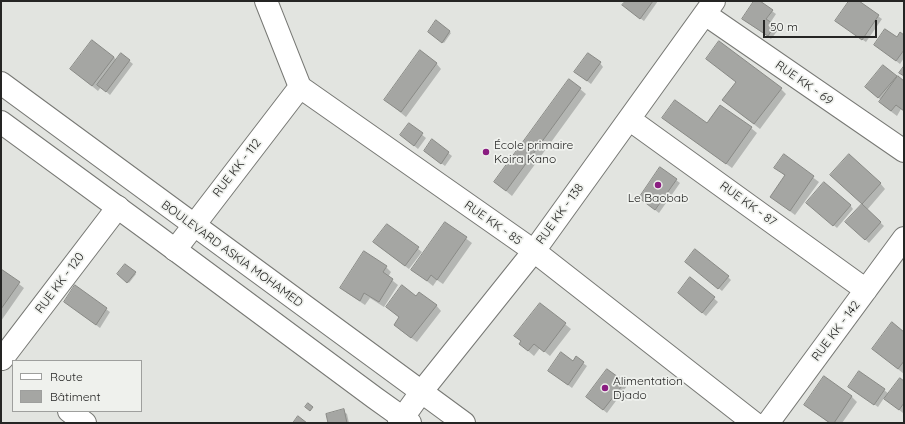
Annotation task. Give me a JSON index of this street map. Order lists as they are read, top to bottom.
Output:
{
  "streets": {
    "street": [
      "RUE KK - 69",
      "RUE KK - 112",
      "RUE KK - 87",
      "RUE KK - 138",
      "RUE KK - 85",
      "BOULEVARD ASKIA MOHAMED",
      "RUE KK - 120",
      "RUE KK - 142"
    ]
  },
  "crossings": [
    ["RUE KK - 69", "RUE KK - 138"],
    ["RUE KK - 112", "RUE KK - 85"],
    ["RUE KK - 112", "BOULEVARD ASKIA MOHAMED"],
    ["RUE KK - 87", "RUE KK - 138"],
    ["RUE KK - 87", "RUE KK - 142"],
    ["RUE KK - 138", "RUE KK - 85"],
    ["RUE KK - 138", "BOULEVARD ASKIA MOHAMED"]
  ],
  "places": ["École primaire Koira Kano", "Le Baobab", "Alimentation Djado"],
  "legend": ["Route", "Bâtiment"],
  "scale_bar": "50 m"
}
